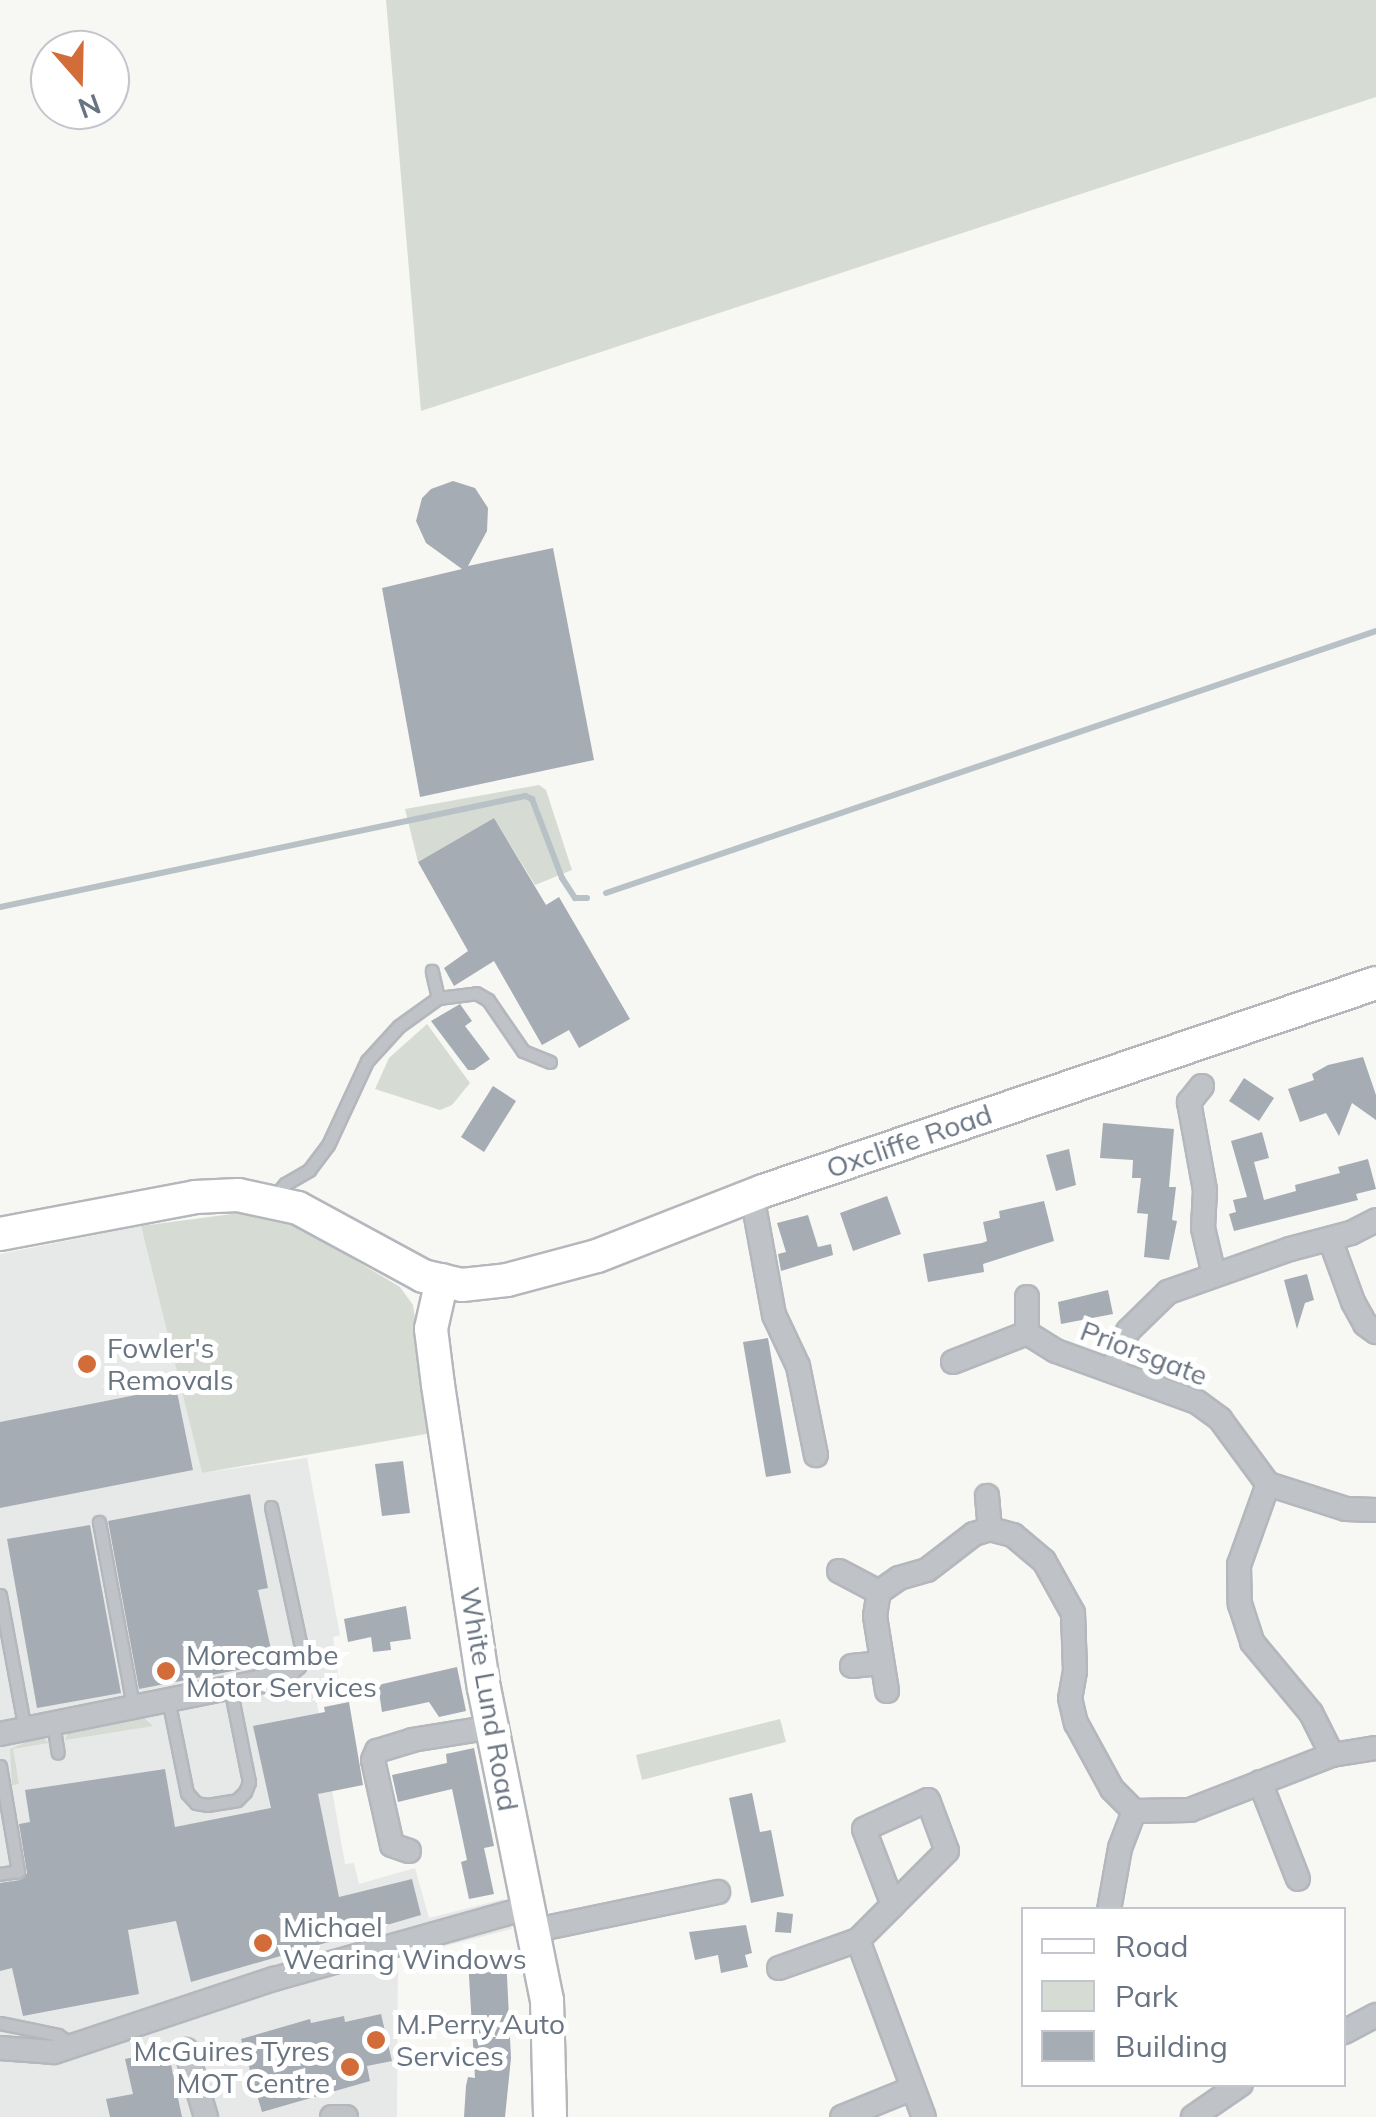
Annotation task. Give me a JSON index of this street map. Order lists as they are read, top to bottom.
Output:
{
  "streets": {
    "main road": ["Oxcliffe Road", "White Lund Road"],
    "street": ["Priorsgate"]
  },
  "crossings": [
    ["Oxcliffe Road", "White Lund Road"]
  ],
  "places": [
    "Fowler's Removals",
    "Morecambe Motor Services",
    "Michael Wearing Windows",
    "M.Perry Auto Services",
    "McGuires Tyres MOT Centre"
  ],
  "legend": ["Road", "Park", "Building"],
  "north": "bottom"
}
